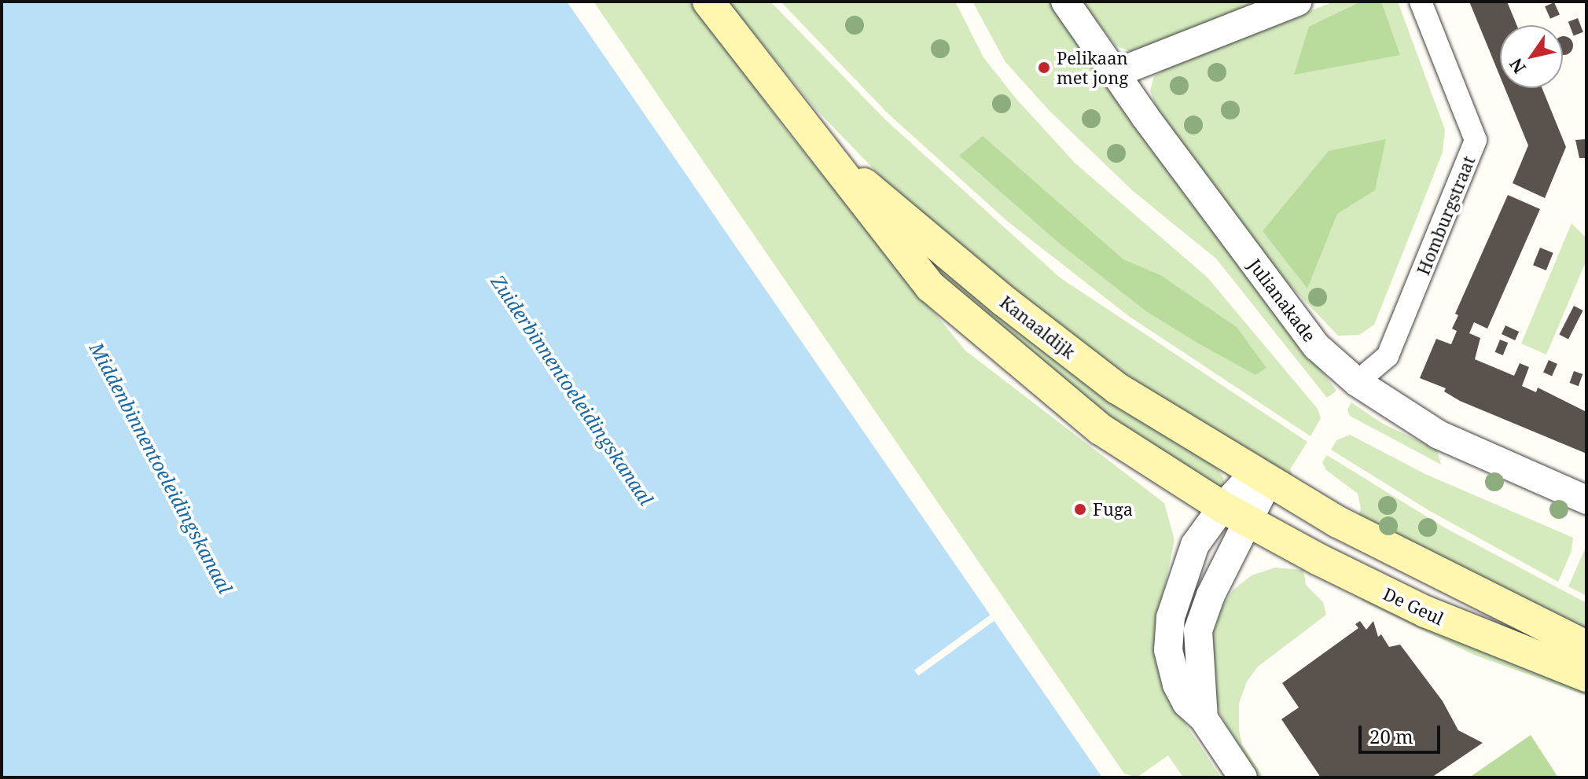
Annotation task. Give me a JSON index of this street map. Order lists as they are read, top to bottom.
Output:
{
  "streets": {
    "main road": ["Kanaaldijk", "De Geul"],
    "street": ["Homburgstraat", "Julianakade"]
  },
  "crossings": [
    ["Homburgstraat", "Julianakade"],
    ["Kanaaldijk", "De Geul"]
  ],
  "water": ["Zuiderbinnentoeleidingskanaal", "Middenbinnentoeleidingskanaal"],
  "places": ["Pelikaan met jong", "Fuga"],
  "scale_bar": "20 m",
  "north": "bottom left"
}
